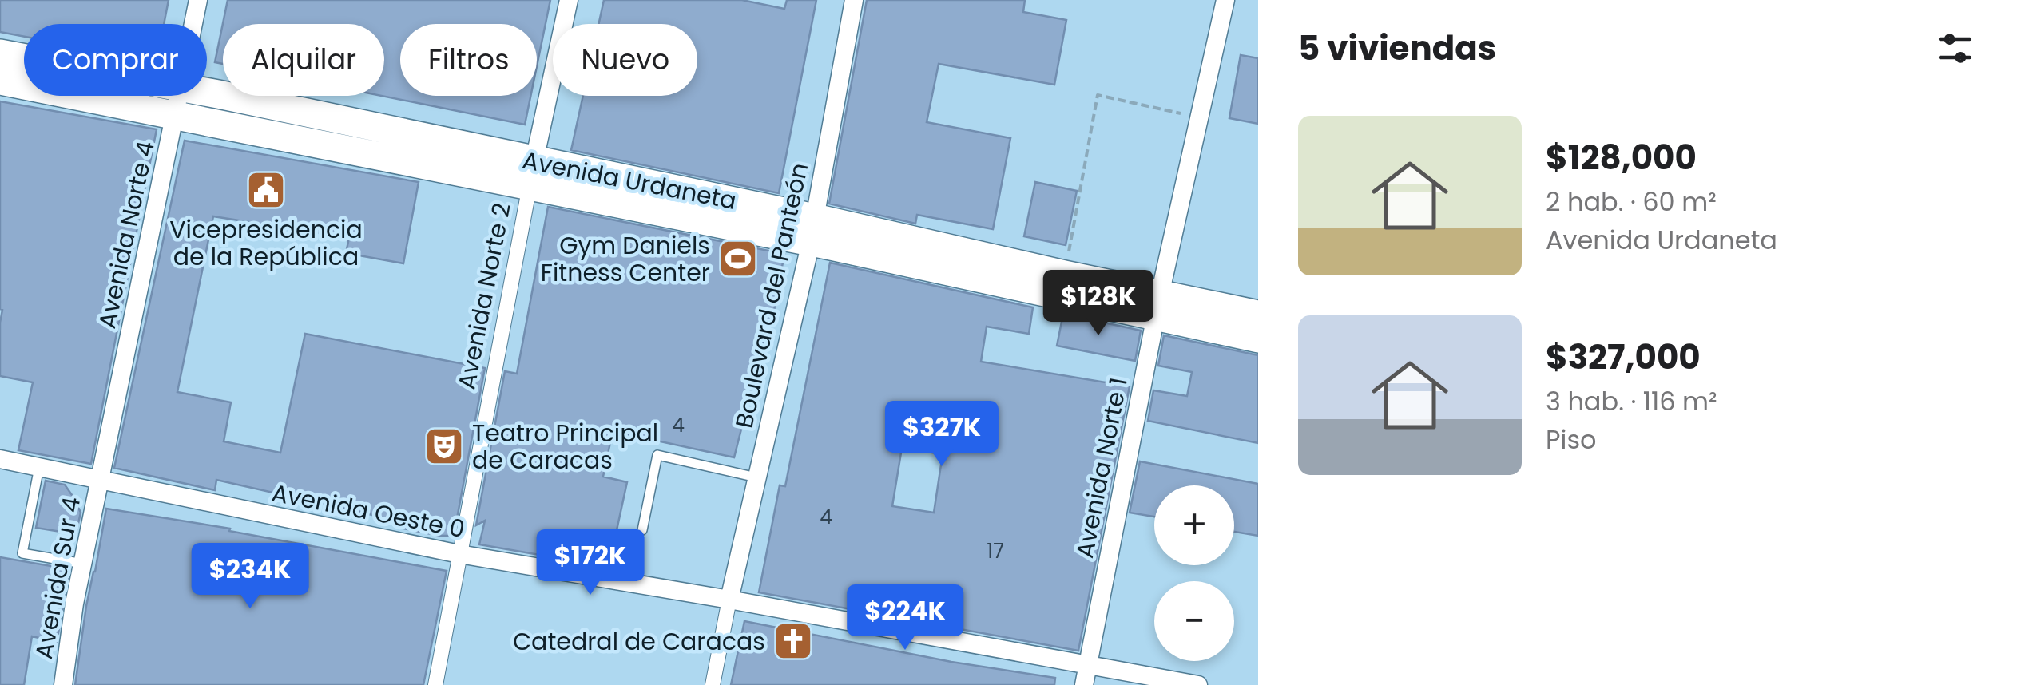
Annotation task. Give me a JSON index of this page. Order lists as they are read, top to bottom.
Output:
{
  "streets": {
    "main road": ["Avenida Urdaneta"],
    "street": [
      "Avenida Norte 4",
      "Boulevard del Panteón",
      "Avenida Norte 2",
      "Avenida Norte 1",
      "Avenida Oeste 0",
      "Avenida Sur 4"
    ]
  },
  "crossings": [
    ["Avenida Urdaneta", "Avenida Norte 4"],
    ["Avenida Urdaneta", "Boulevard del Panteón"],
    ["Avenida Urdaneta", "Avenida Norte 2"],
    ["Avenida Urdaneta", "Avenida Norte 1"],
    ["Avenida Norte 4", "Avenida Oeste 0"],
    ["Avenida Norte 4", "Avenida Sur 4"],
    ["Boulevard del Panteón", "Avenida Oeste 0"],
    ["Avenida Norte 2", "Avenida Oeste 0"],
    ["Avenida Norte 1", "Avenida Oeste 0"],
    ["Avenida Oeste 0", "Avenida Sur 4"]
  ],
  "places": {
    "public building": ["Vicepresidencia de la República"],
    "sports": ["Gym Daniels Fitness Center"],
    "theatre": ["Teatro Principal de Caracas"],
    "church": ["Catedral de Caracas"]
  },
  "house_numbers": ["4", "4", "17"],
  "page": {
    "heading": "5 viviendas",
    "chip": [
      "Comprar",
      "Alquilar",
      "Filtros",
      "Nuevo"
    ],
    "list": [
      {
        "name": "$128,000",
        "note": "2 hab. · 60 m² · Avenida Urdaneta"
      },
      {
        "name": "$327,000",
        "note": "3 hab. · 116 m² · Piso"
      }
    ],
    "price": [
      "$128K",
      "$327K",
      "$172K",
      "$234K",
      "$224K"
    ],
    "map_buttons": ["+", "−"]
  }
}
